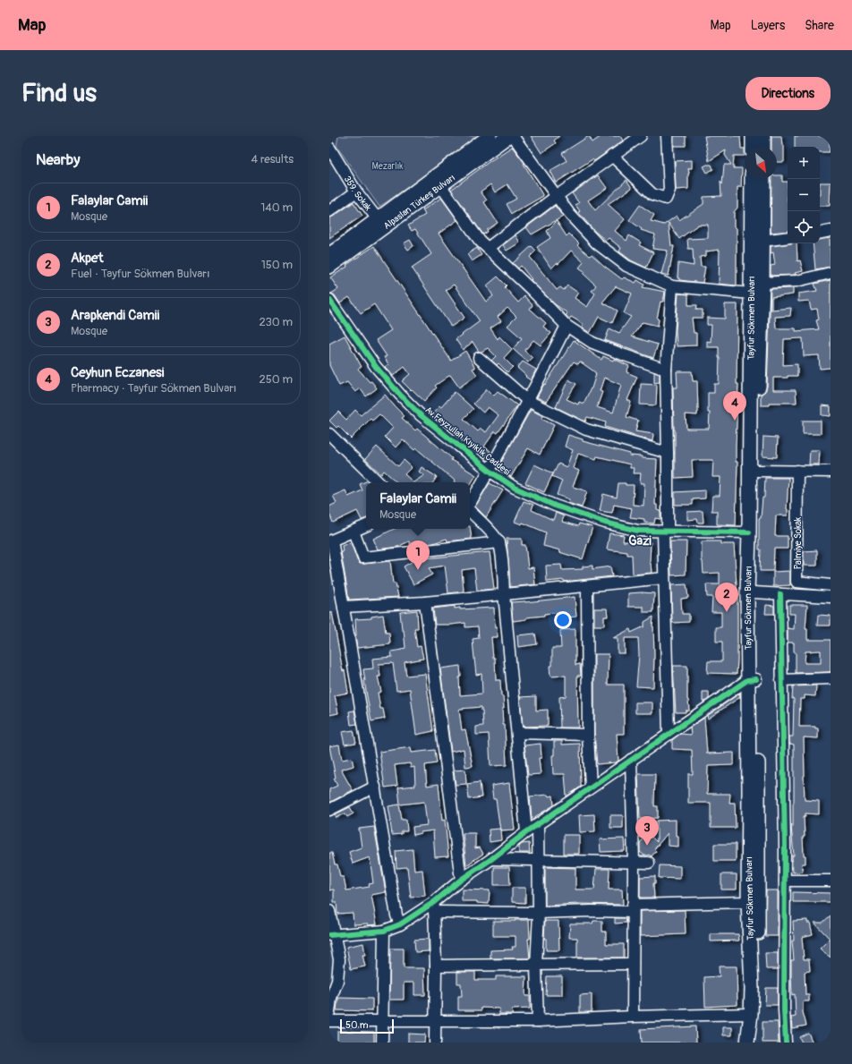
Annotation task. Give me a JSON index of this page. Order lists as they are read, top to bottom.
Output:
{
  "streets": {
    "main road": ["Alpaslan Türkeş Bulvarı", "Tayfur Sökmen Bulvarı"],
    "street": ["359. Sokak", "Av.Feyzullah Kıyıklık Caddesi", "Palmiye Sokak"]
  },
  "crossings": [
    ["359. Sokak", "Alpaslan Türkeş Bulvarı"],
    ["Tayfur Sökmen Bulvarı", "Av.Feyzullah Kıyıklık Caddesi"]
  ],
  "districts": ["Gazi"],
  "parks": ["Mezarlık"],
  "scale_bar": "50 m",
  "north": "bottom right",
  "page": {
    "header": "Map",
    "nav": ["Map", "Layers", "Share"],
    "buttons": "Directions",
    "title": "Find us",
    "heading": ["Nearby", "4 results"],
    "map_buttons": ["+", "−"],
    "list": [
      {
        "mark": "1",
        "name": "Falaylar Camii",
        "note": "Mosque",
        "value": "140 m"
      },
      {
        "mark": "2",
        "name": "Akpet",
        "note": "Fuel · Tayfur Sökmen Bulvarı",
        "value": "150 m"
      },
      {
        "mark": "3",
        "name": "Arapkendi Camii",
        "note": "Mosque",
        "value": "230 m"
      },
      {
        "mark": "4",
        "name": "Ceyhun Eczanesi",
        "note": "Pharmacy · Tayfur Sökmen Bulvarı",
        "value": "250 m"
      }
    ],
    "pins": [
      "4",
      "1",
      "2",
      "3"
    ],
    "popup": ["Falaylar Camii", "Mosque"],
    "scale": "50 m"
  }
}
